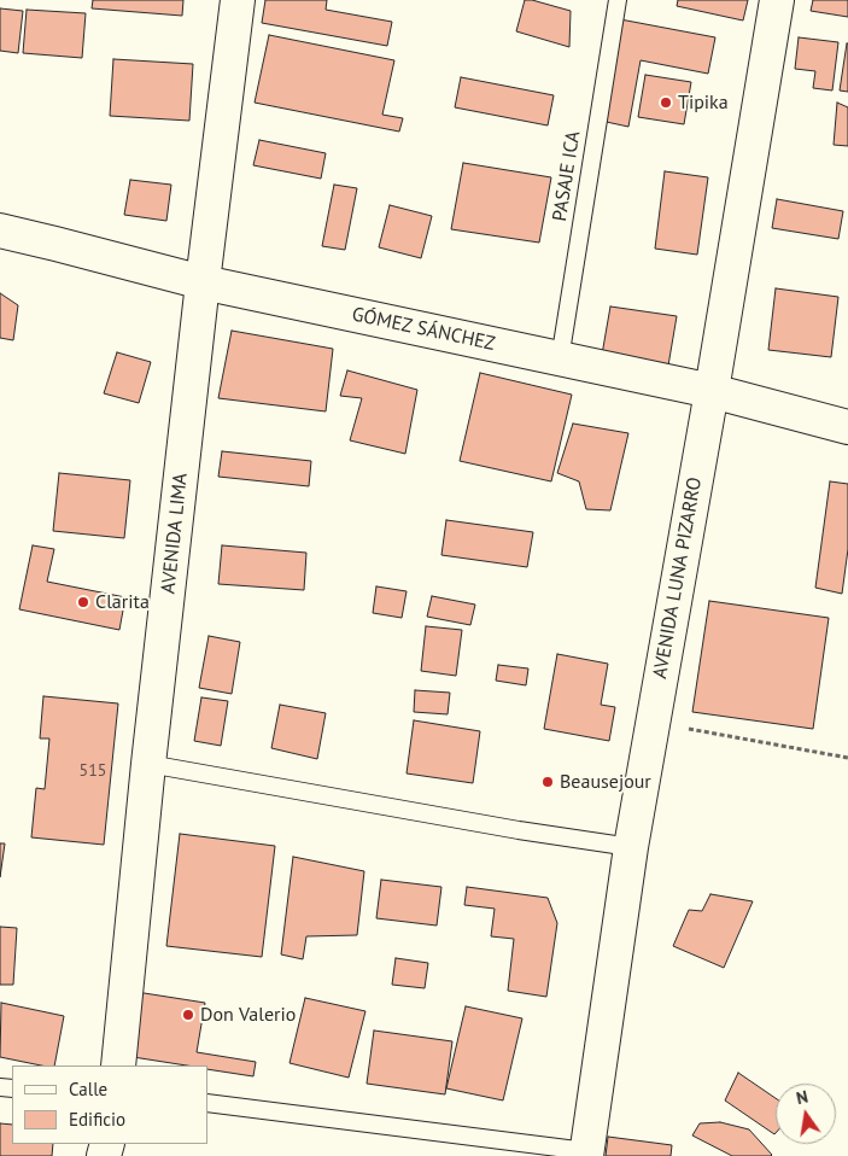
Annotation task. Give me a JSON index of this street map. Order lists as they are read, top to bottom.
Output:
{
  "streets": {
    "street": ["GÓMEZ SÁNCHEZ", "AVENIDA LIMA", "AVENIDA LUNA PIZARRO"],
    "lane": ["PASAJE ICA"]
  },
  "crossings": [
    ["PASAJE ICA", "GÓMEZ SÁNCHEZ"],
    ["GÓMEZ SÁNCHEZ", "AVENIDA LIMA"],
    ["GÓMEZ SÁNCHEZ", "AVENIDA LUNA PIZARRO"]
  ],
  "places": [
    "Tipika",
    "Clarita",
    "Beausejour",
    "Don Valerio"
  ],
  "house_numbers": ["515"],
  "legend": ["Calle", "Edificio"],
  "north": "top"
}
